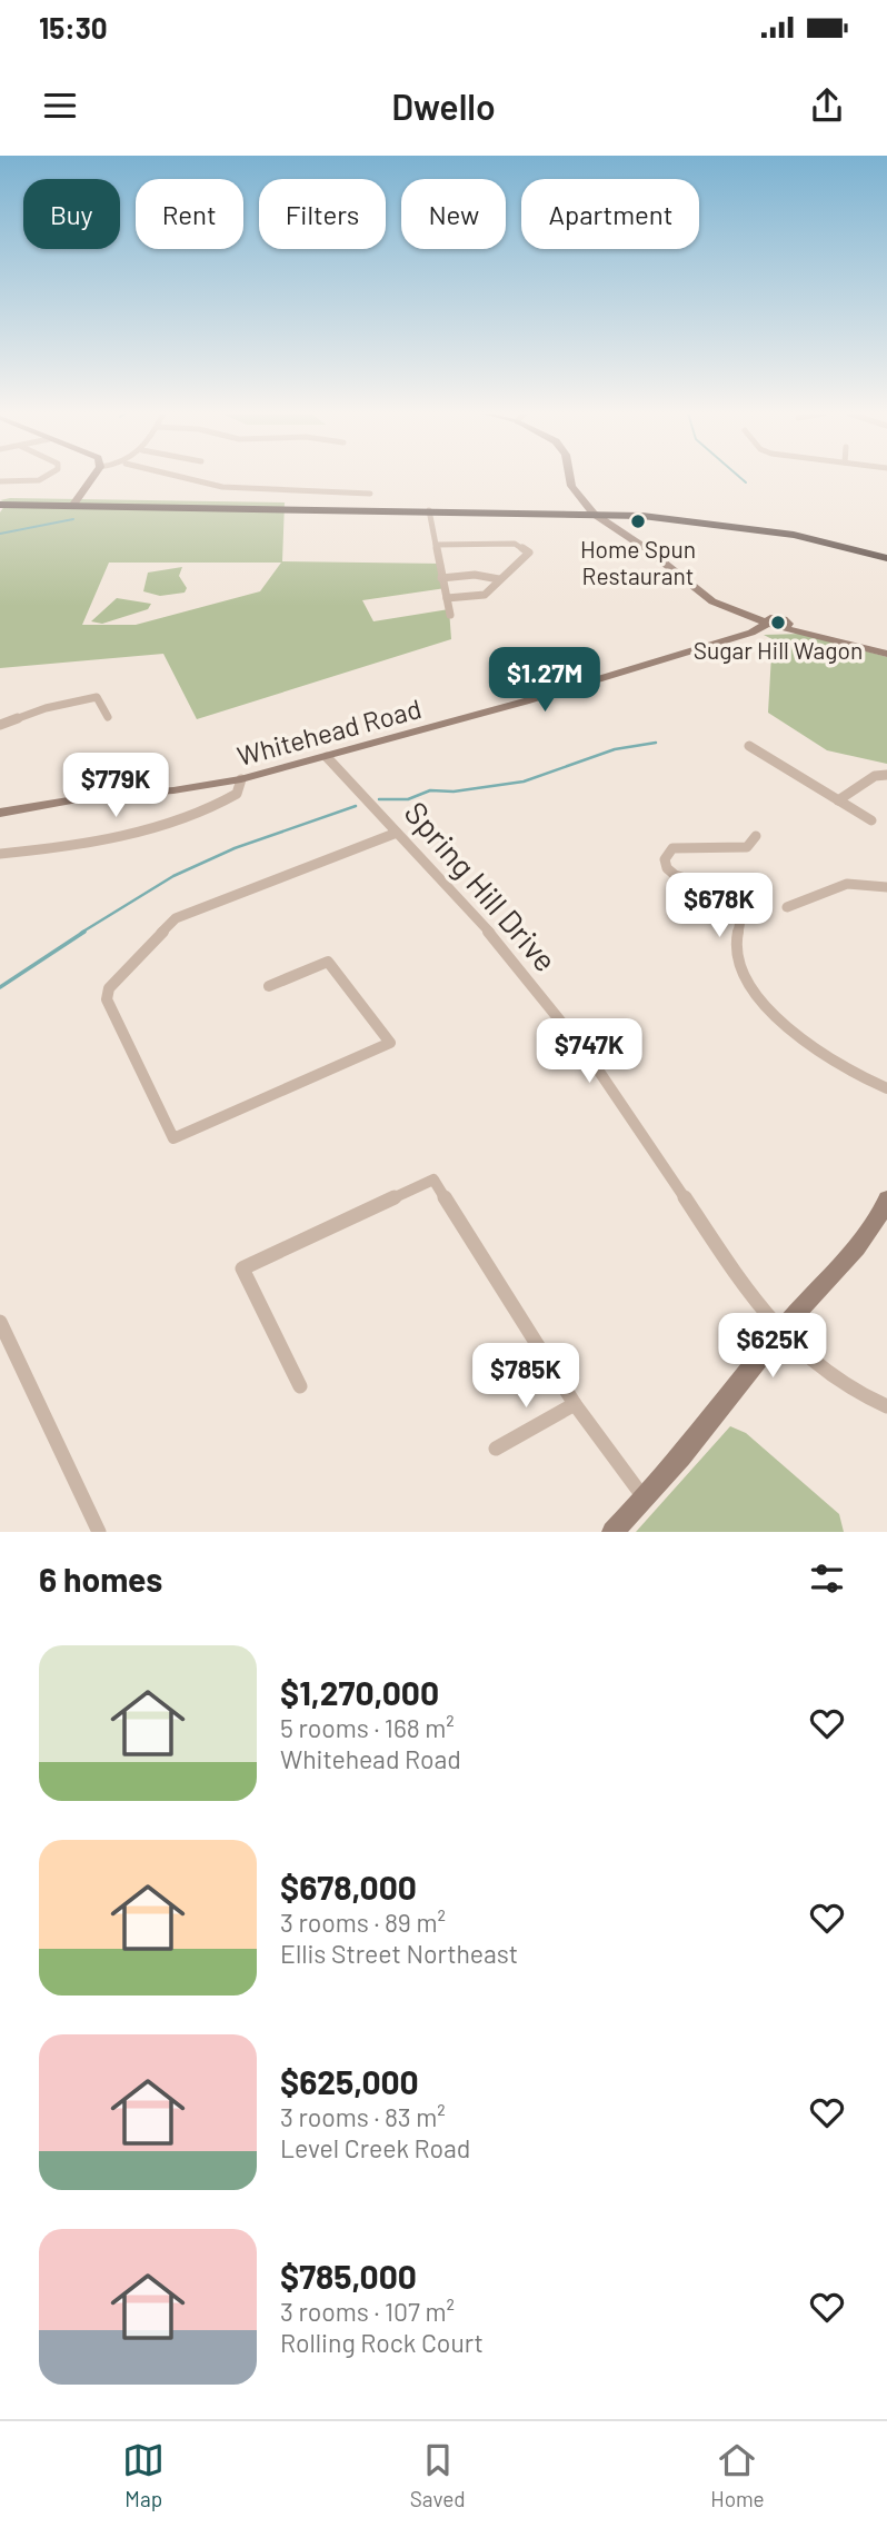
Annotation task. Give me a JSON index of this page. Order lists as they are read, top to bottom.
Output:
{
  "streets": {
    "street": ["Whitehead Road", "Spring Hill Drive"]
  },
  "crossings": [
    ["Whitehead Road", "Spring Hill Drive"]
  ],
  "places": ["Home Spun Restaurant", "Sugar Hill Wagon"],
  "page": {
    "status": "15:30",
    "header": "Dwello",
    "chip": [
      "Buy",
      "Rent",
      "Filters",
      "New",
      "Apartment"
    ],
    "price": [
      "$1.27M",
      "$779K",
      "$678K",
      "$747K",
      "$625K",
      "$785K"
    ],
    "heading": "6 homes",
    "list": [
      {
        "name": "$1,270,000",
        "note": "5 rooms · 168 m² · Whitehead Road"
      },
      {
        "name": "$678,000",
        "note": "3 rooms · 89 m² · Ellis Street Northeast"
      },
      {
        "name": "$625,000",
        "note": "3 rooms · 83 m² · Level Creek Road"
      },
      {
        "name": "$785,000",
        "note": "3 rooms · 107 m² · Rolling Rock Court"
      }
    ],
    "tabs": ["Map", "Saved", "Home"]
  }
}
